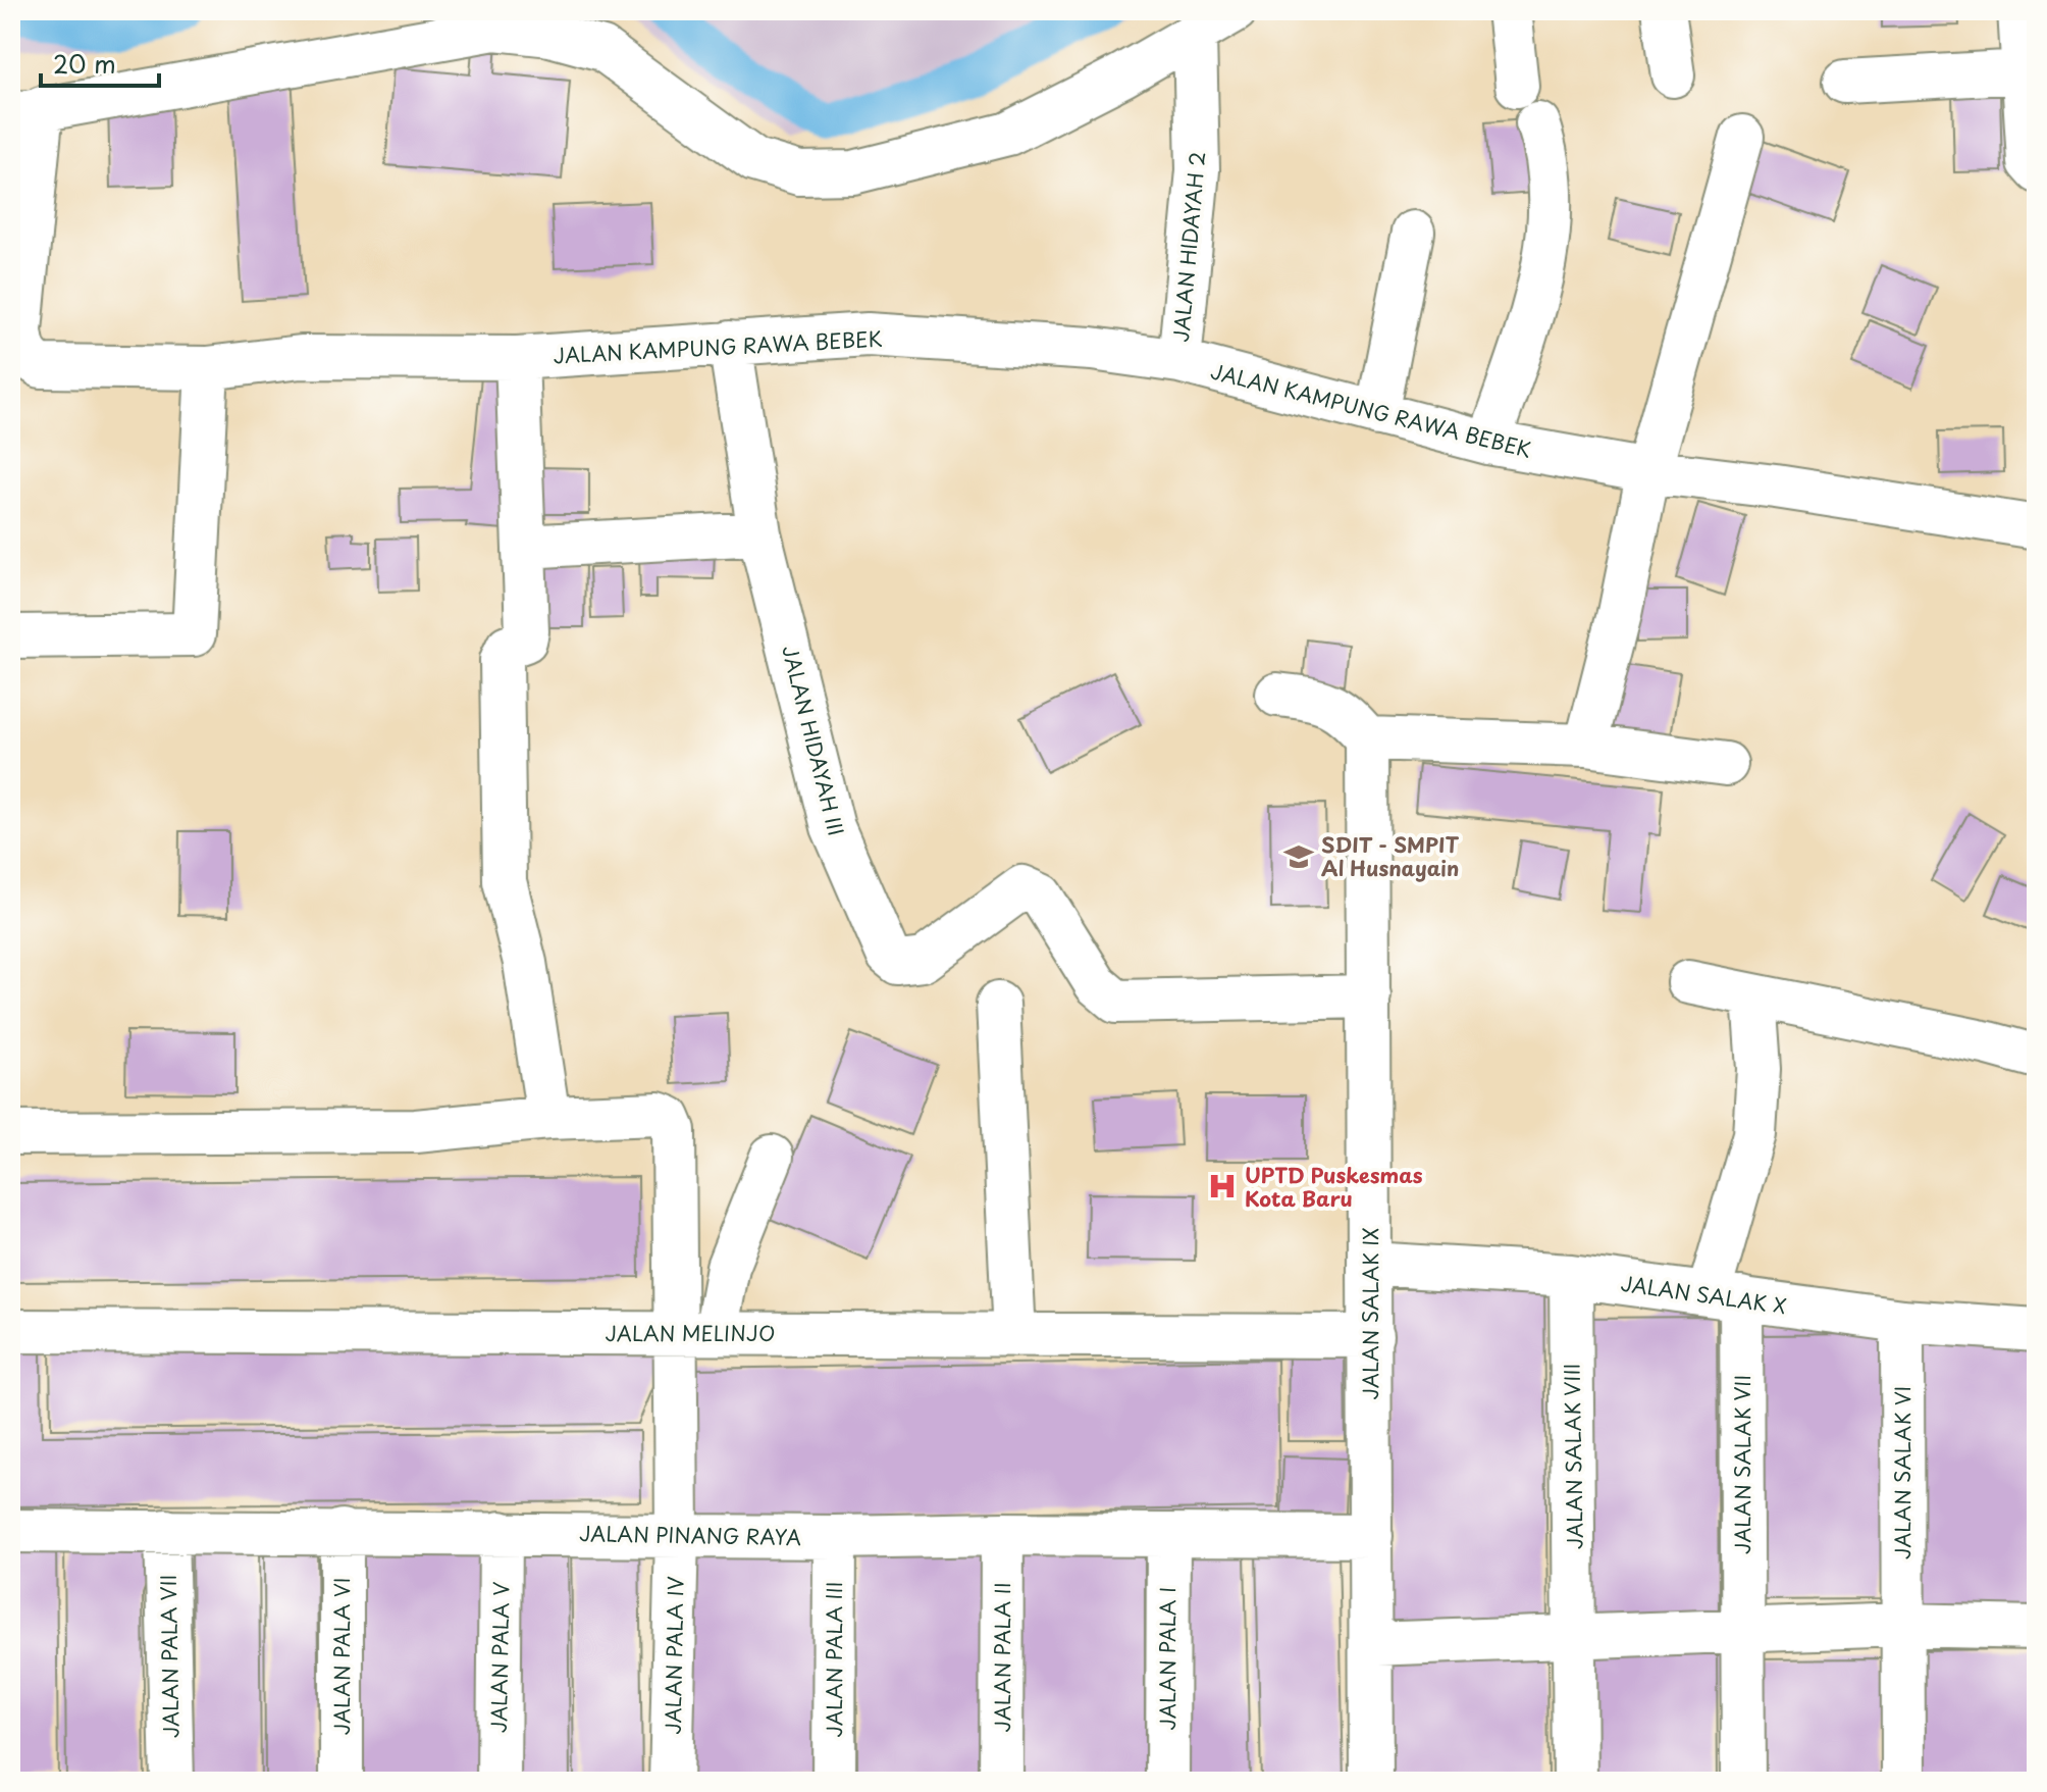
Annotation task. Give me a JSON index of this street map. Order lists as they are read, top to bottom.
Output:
{
  "streets": {
    "street": [
      "JALAN HIDAYAH 2",
      "JALAN KAMPUNG RAWA BEBEK",
      "JALAN HIDAYAH III",
      "JALAN SALAK X",
      "JALAN SALAK IX",
      "JALAN MELINJO",
      "JALAN SALAK VIII",
      "JALAN SALAK VII",
      "JALAN SALAK VI",
      "JALAN PINANG RAYA",
      "JALAN PALA IV",
      "JALAN PALA VII",
      "JALAN PALA VI",
      "JALAN PALA V",
      "JALAN PALA II",
      "JALAN PALA I",
      "JALAN PALA III"
    ]
  },
  "crossings": [
    ["JALAN HIDAYAH 2", "JALAN KAMPUNG RAWA BEBEK"],
    ["JALAN HIDAYAH III", "JALAN SALAK IX"],
    ["JALAN SALAK X", "JALAN SALAK IX"],
    ["JALAN SALAK X", "JALAN SALAK VIII"],
    ["JALAN SALAK X", "JALAN SALAK VII"],
    ["JALAN SALAK X", "JALAN SALAK VI"],
    ["JALAN SALAK IX", "JALAN MELINJO"],
    ["JALAN SALAK IX", "JALAN PINANG RAYA"],
    ["JALAN MELINJO", "JALAN PALA IV"],
    ["JALAN PINANG RAYA", "JALAN PALA IV"],
    ["JALAN PINANG RAYA", "JALAN PALA VII"],
    ["JALAN PINANG RAYA", "JALAN PALA VI"],
    ["JALAN PINANG RAYA", "JALAN PALA V"],
    ["JALAN PINANG RAYA", "JALAN PALA II"],
    ["JALAN PINANG RAYA", "JALAN PALA I"],
    ["JALAN PINANG RAYA", "JALAN PALA III"]
  ],
  "places": {
    "school or university": ["SDIT - SMPIT Al Husnayain"],
    "hospital": ["UPTD Puskesmas Kota Baru"]
  },
  "scale_bar": "20 m"
}
